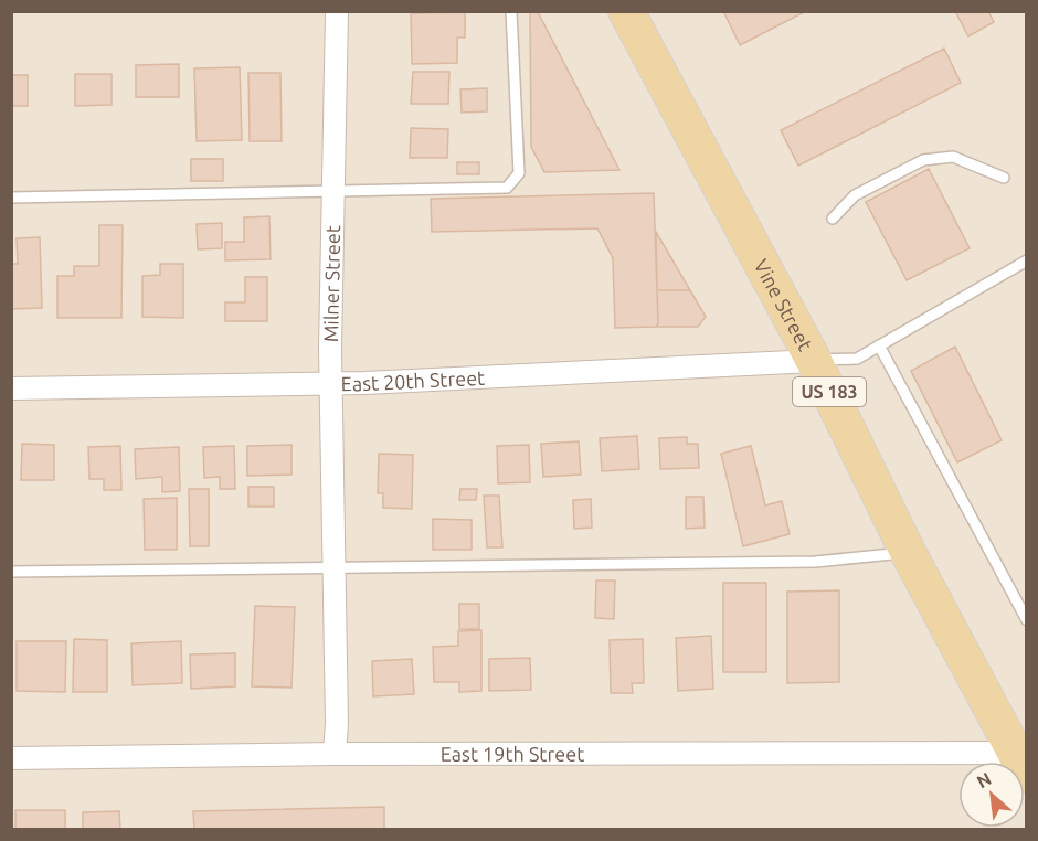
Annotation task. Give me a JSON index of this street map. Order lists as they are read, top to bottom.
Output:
{
  "streets": {
    "main road": ["Vine Street", "US 183"],
    "street": ["Milner Street", "East 20th Street", "East 19th Street"]
  },
  "crossings": [
    ["Milner Street", "East 20th Street"],
    ["Milner Street", "East 19th Street"],
    ["Vine Street", "East 20th Street"]
  ],
  "north": "top left"
}
